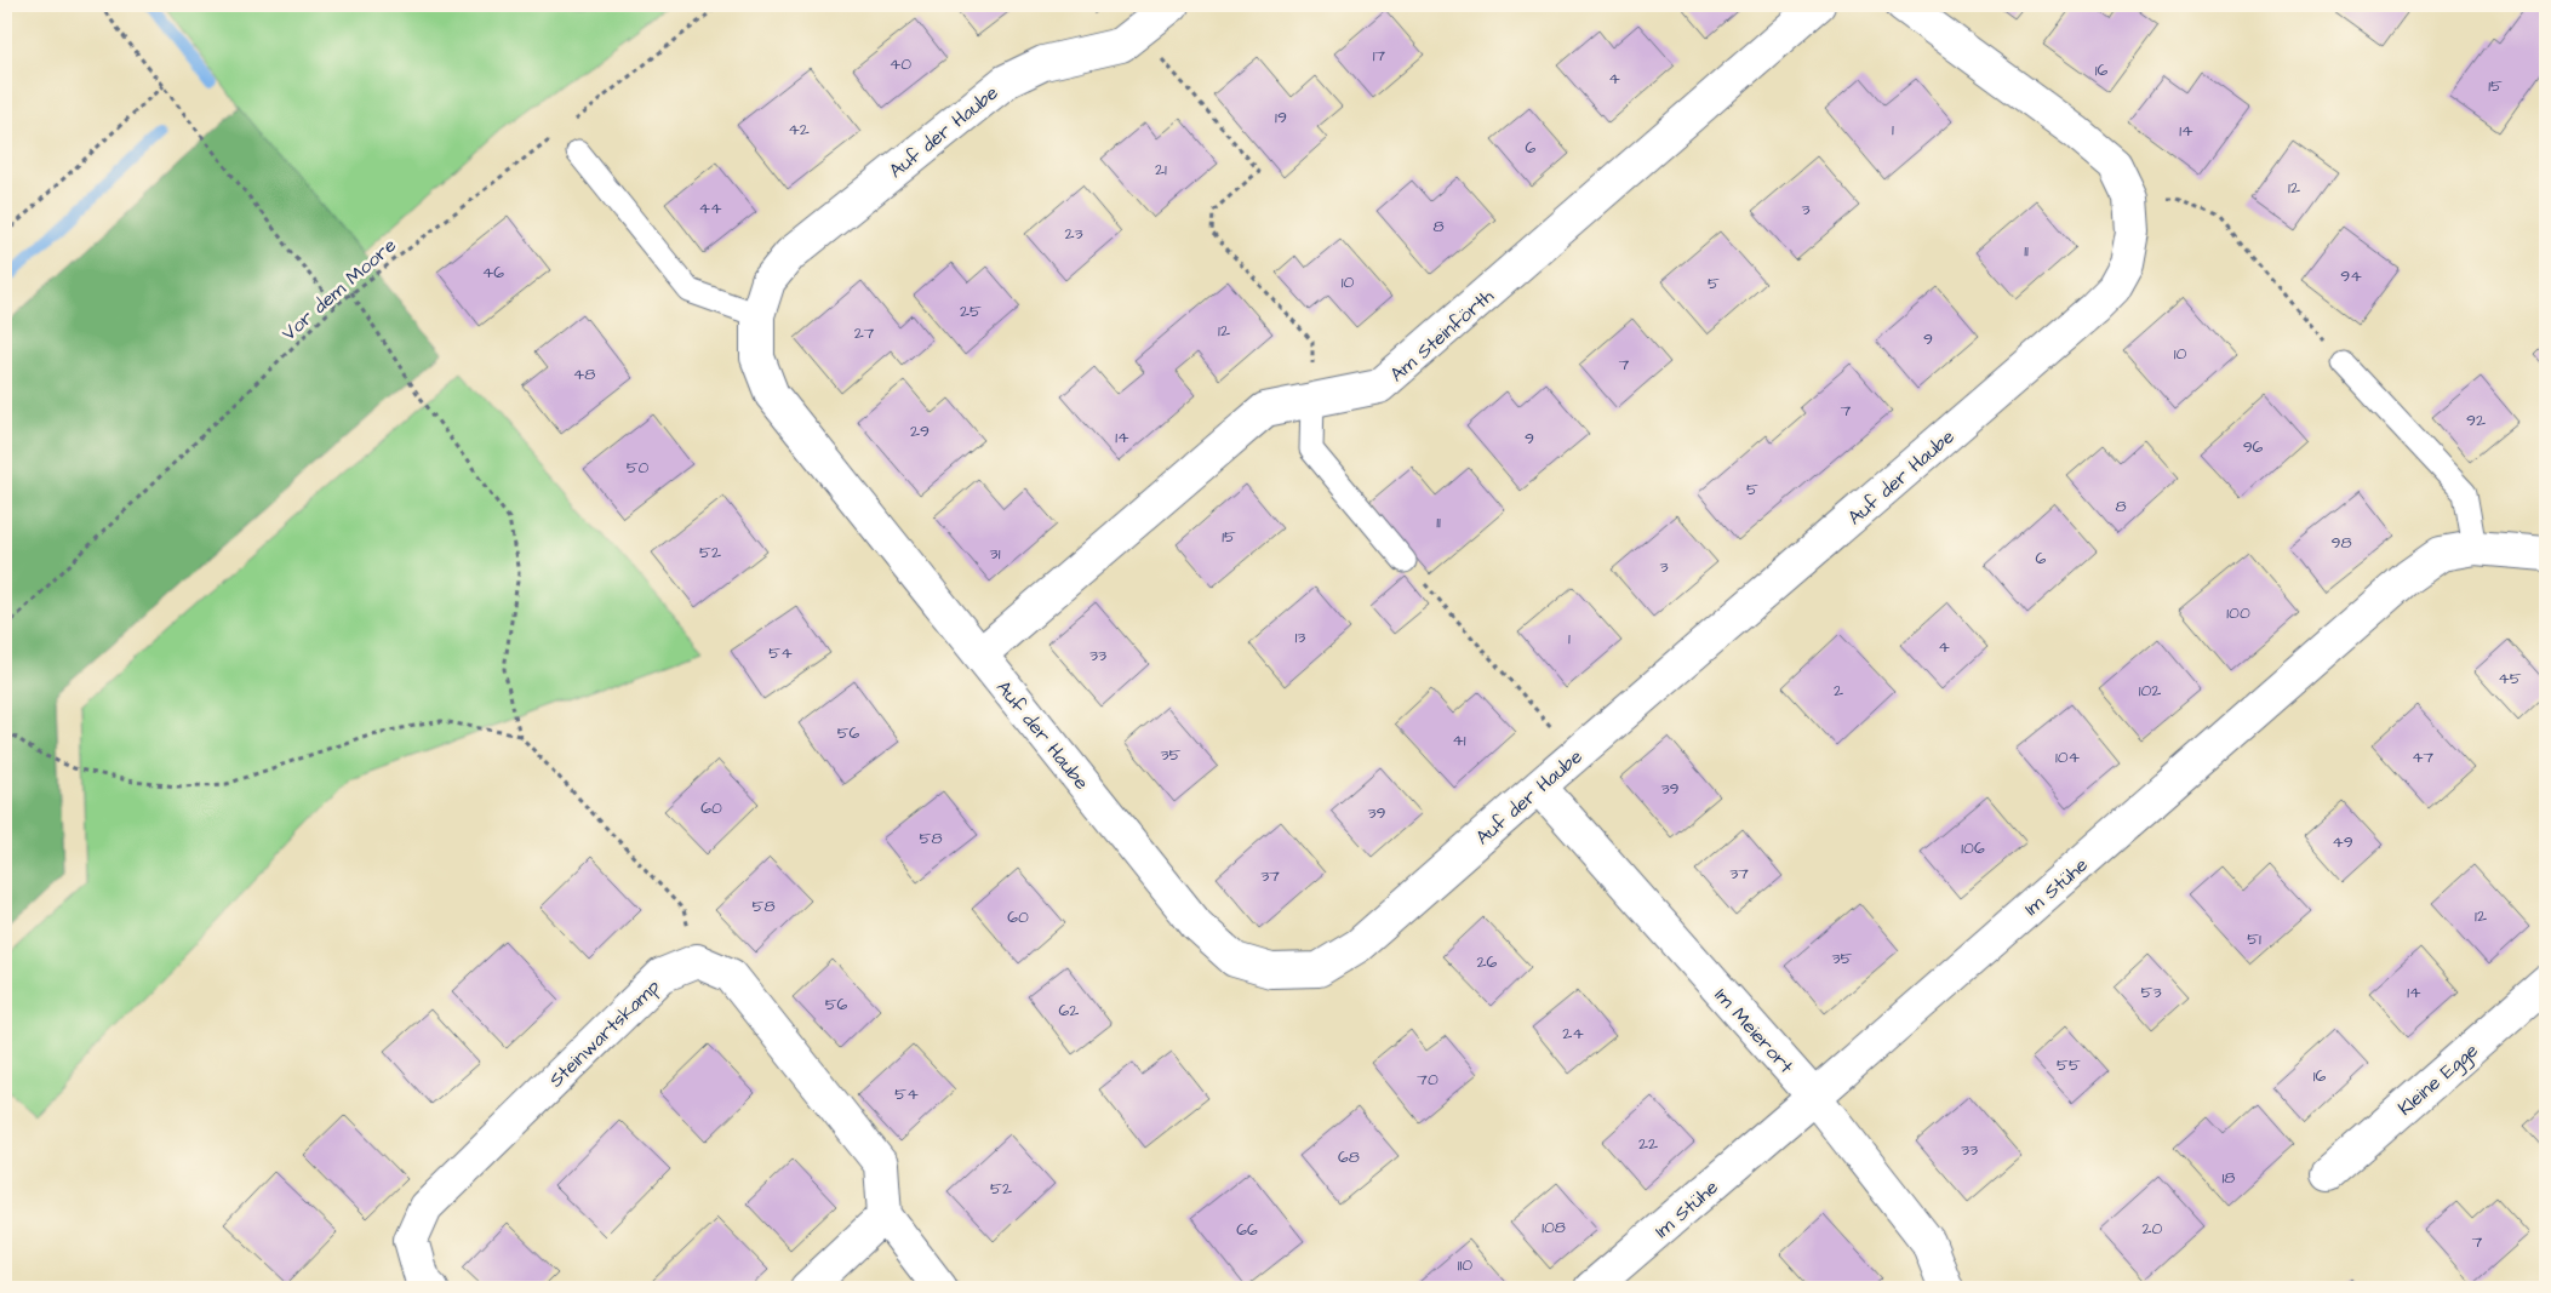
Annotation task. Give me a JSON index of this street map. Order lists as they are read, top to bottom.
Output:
{
  "streets": {
    "street": [
      "Auf der Haube",
      "Am Steinförth",
      "Im Stühe",
      "Im Meierort",
      "Steinwartskamp",
      "Kleine Egge"
    ],
    "path": ["Vor dem Moore"]
  },
  "crossings": [
    ["Auf der Haube", "Am Steinförth"],
    ["Auf der Haube", "Im Meierort"],
    ["Im Stühe", "Im Meierort"]
  ],
  "house_numbers": [
    "17",
    "40",
    "16",
    "4",
    "15",
    "19",
    "42",
    "1",
    "14",
    "6",
    "21",
    "12",
    "44",
    "3",
    "8",
    "23",
    "11",
    "46",
    "94",
    "10",
    "5",
    "25",
    "12",
    "27",
    "9",
    "10",
    "7",
    "48",
    "7",
    "92",
    "29",
    "14",
    "9",
    "96",
    "50",
    "5",
    "8",
    "11",
    "15",
    "98",
    "52",
    "31",
    "6",
    "3",
    "100",
    "13",
    "1",
    "4",
    "54",
    "33",
    "45",
    "2",
    "102",
    "56",
    "41",
    "35",
    "104",
    "47",
    "39",
    "60",
    "39",
    "58",
    "49",
    "106",
    "37",
    "37",
    "58",
    "12",
    "60",
    "51",
    "35",
    "26",
    "53",
    "14",
    "56",
    "62",
    "24",
    "55",
    "16",
    "70",
    "54",
    "22",
    "33",
    "68",
    "18",
    "52",
    "108",
    "20",
    "66",
    "7",
    "110"
  ]
}
